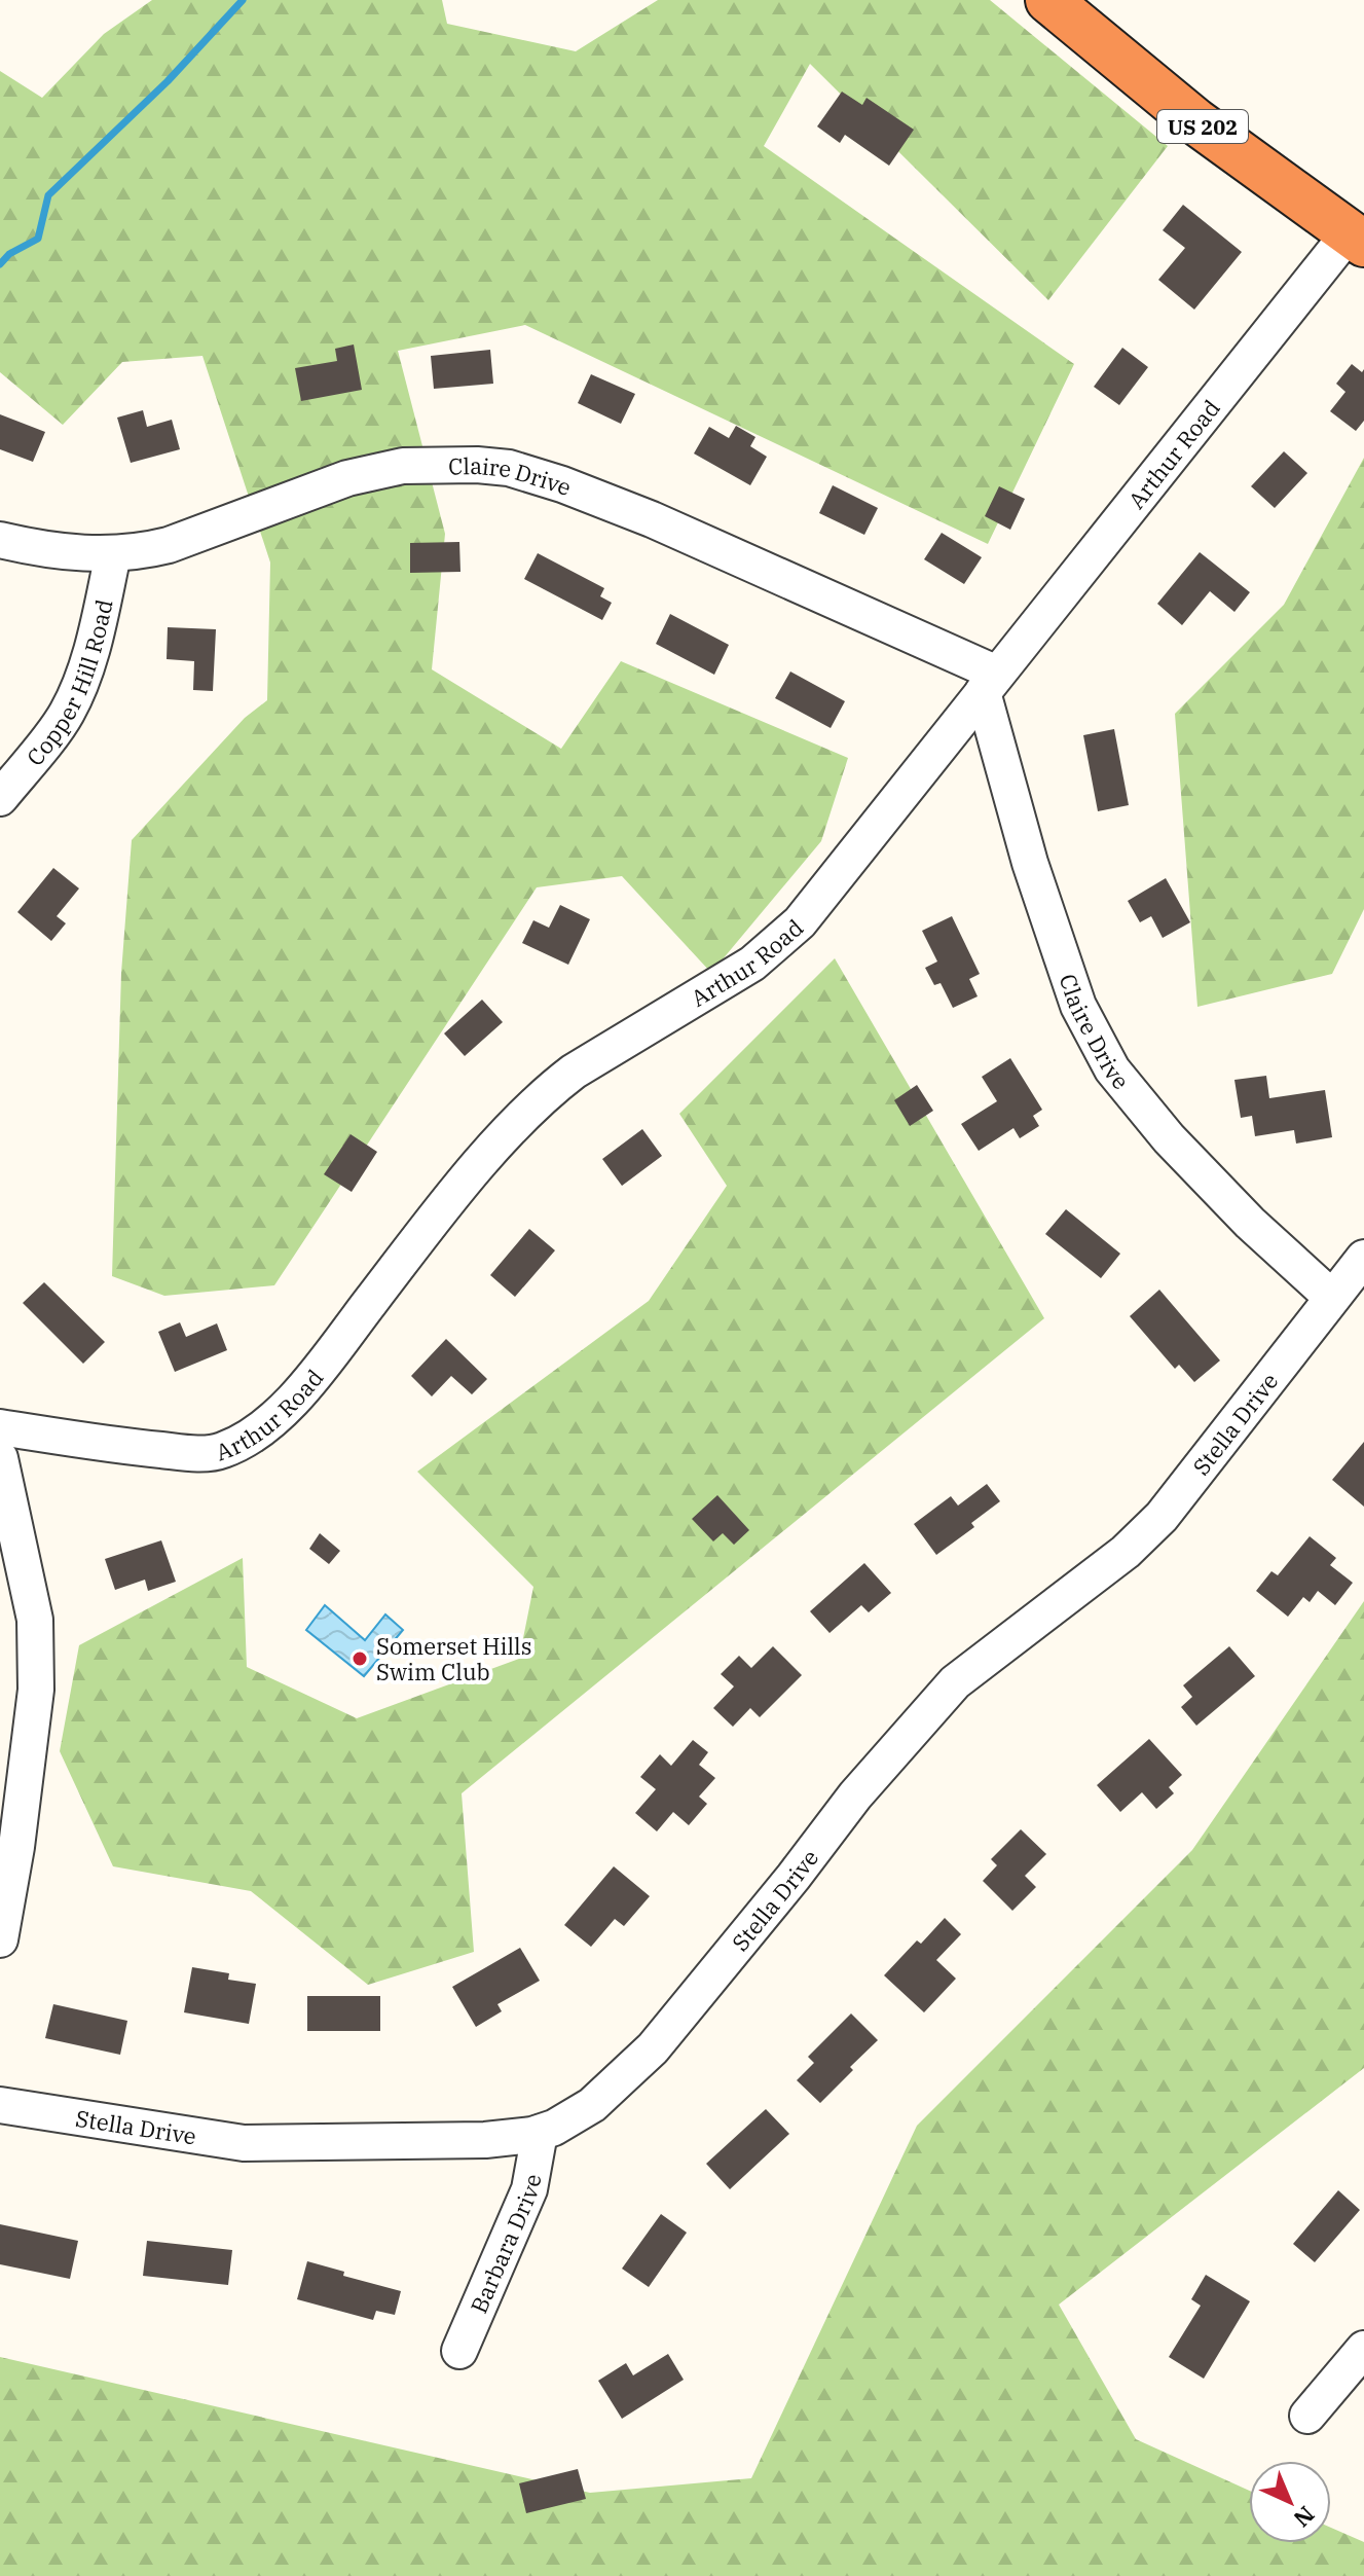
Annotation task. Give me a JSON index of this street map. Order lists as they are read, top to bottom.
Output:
{
  "streets": {
    "highway": ["US 202"],
    "street": [
      "Arthur Road",
      "Claire Drive",
      "Copper Hill Road",
      "Stella Drive",
      "Barbara Drive"
    ]
  },
  "crossings": [
    ["US 202", "Arthur Road"],
    ["Arthur Road", "Claire Drive"],
    ["Claire Drive", "Copper Hill Road"],
    ["Claire Drive", "Stella Drive"],
    ["Stella Drive", "Barbara Drive"]
  ],
  "places": ["Somerset Hills Swim Club"],
  "north": "bottom right"
}
